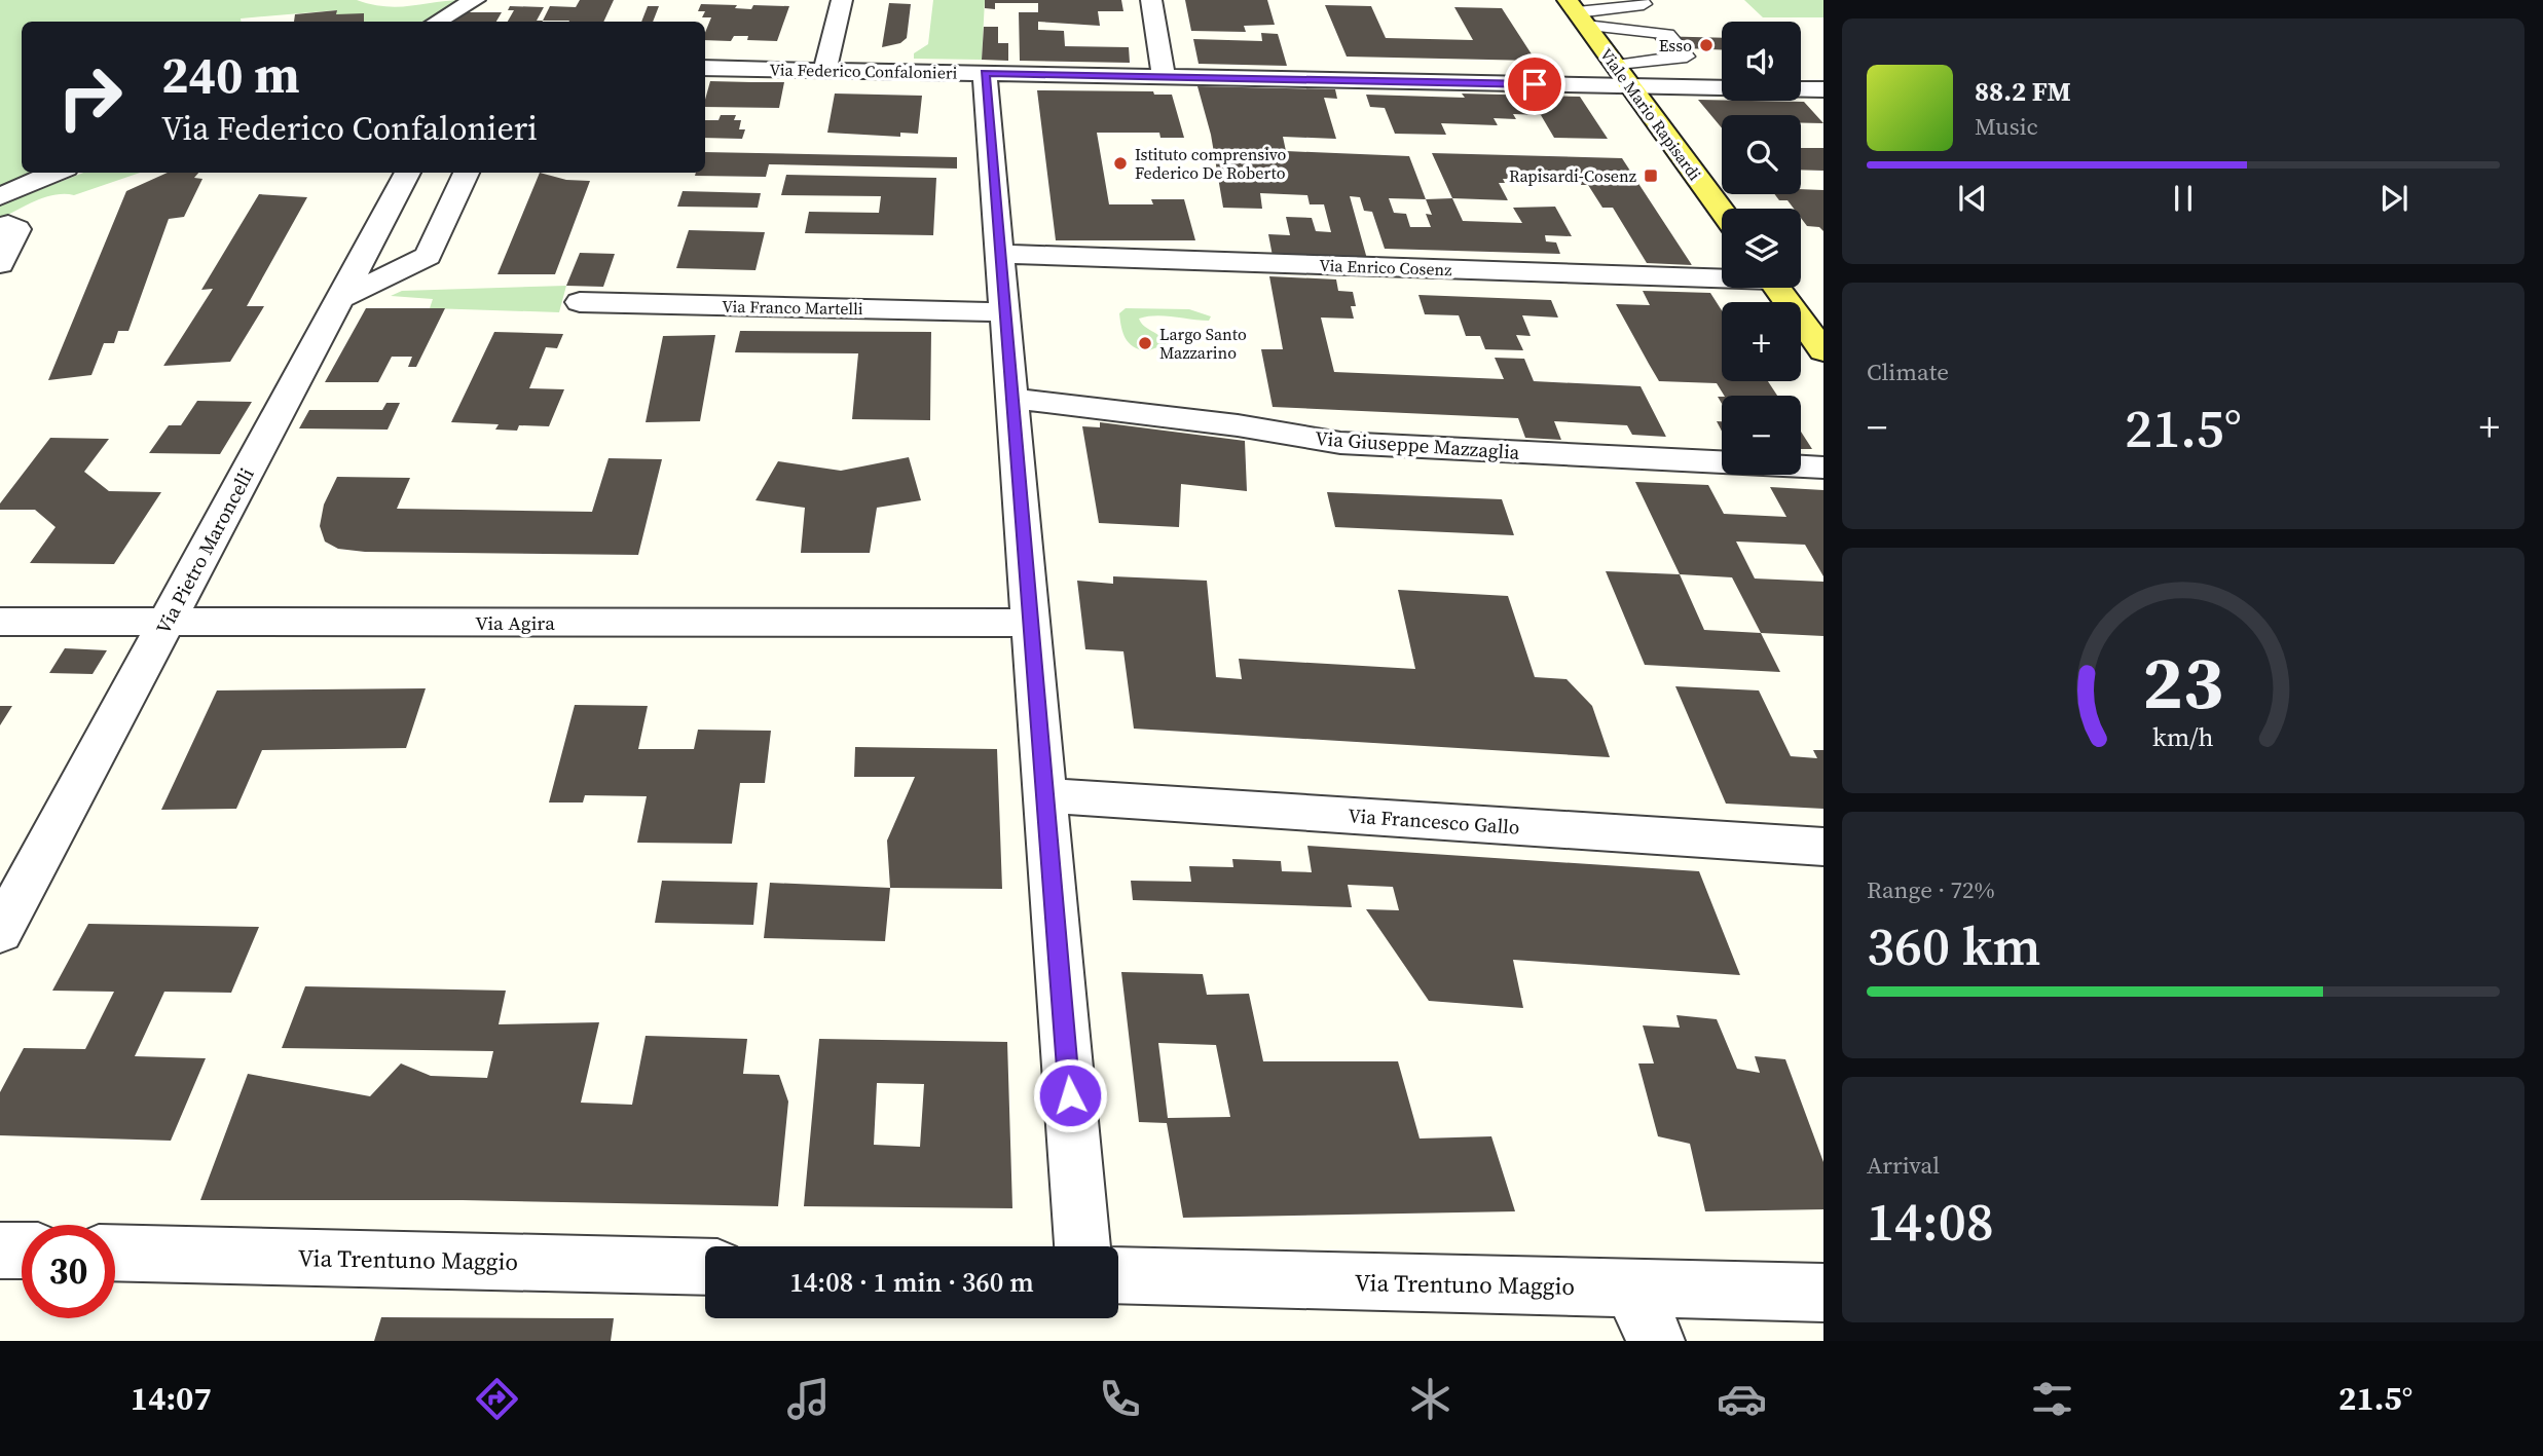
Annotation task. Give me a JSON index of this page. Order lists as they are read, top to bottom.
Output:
{
  "streets": {
    "main road": ["Viale Mario Rapisardi"],
    "street": [
      "Via Federico Confalonieri",
      "Via Enrico Cosenz",
      "Via Franco Martelli",
      "Via Giuseppe Mazzaglia",
      "Via Pietro Maroncelli",
      "Via Agira",
      "Via Francesco Gallo",
      "Via Trentuno Maggio"
    ]
  },
  "crossings": [
    ["Via Federico Confalonieri", "Viale Mario Rapisardi"],
    ["Via Pietro Maroncelli", "Via Agira"]
  ],
  "places": {
    "other": ["Esso", "Istituto comprensivo Federico De Roberto", "Largo Santo Mazzarino"],
    "transit": ["Rapisardi-Cosenz"]
  },
  "page": {
    "map_buttons": ["+", "−"],
    "turn": ["240 m", "Via Federico Confalonieri"],
    "song": ["88.2 FM", "Music"],
    "tile": [
      "Climate",
      ["Range · 72%", "360 km"],
      ["Arrival", "14:08"]
    ],
    "heat": ["−", "21.5°", "+"],
    "limit": "30",
    "trip": "14:08 · 1 min · 360 m",
    "tabs": ["14:07", "21.5°"],
    "gauge": ["23", "km/h"]
  }
}
